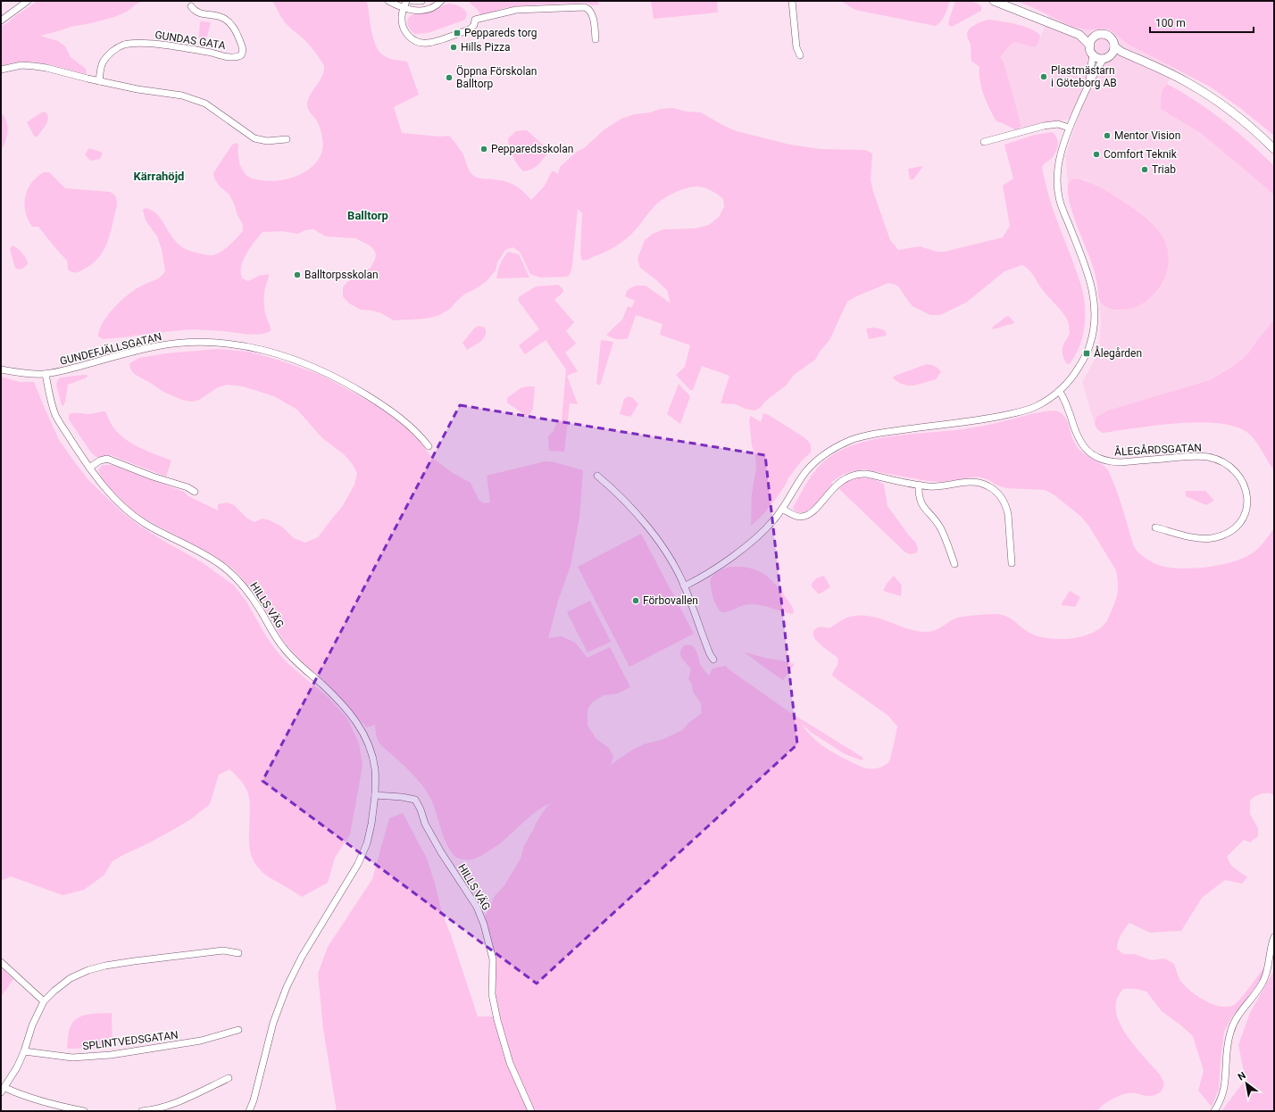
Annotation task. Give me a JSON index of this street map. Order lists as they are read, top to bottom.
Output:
{
  "streets": {
    "street": [
      "GUNDAS GATA",
      "GUNDEFJÄLLSGATAN",
      "ÅLEGÅRDSGATAN",
      "HILLS VÄG",
      "SPLINTVEDSGATAN"
    ]
  },
  "districts": ["Kärrahöjd", "Balltorp"],
  "places": {
    "transit": ["Peppareds torg", "Ålegården"],
    "other": [
      "Hills Pizza",
      "Plastmästarn i Göteborg AB",
      "Öppna Förskolan Balltorp",
      "Mentor Vision",
      "Pepparedsskolan",
      "Comfort Teknik",
      "Triab",
      "Balltorpsskolan",
      "Förbovallen"
    ]
  },
  "scale_bar": "100 m",
  "north": "top left"
}
